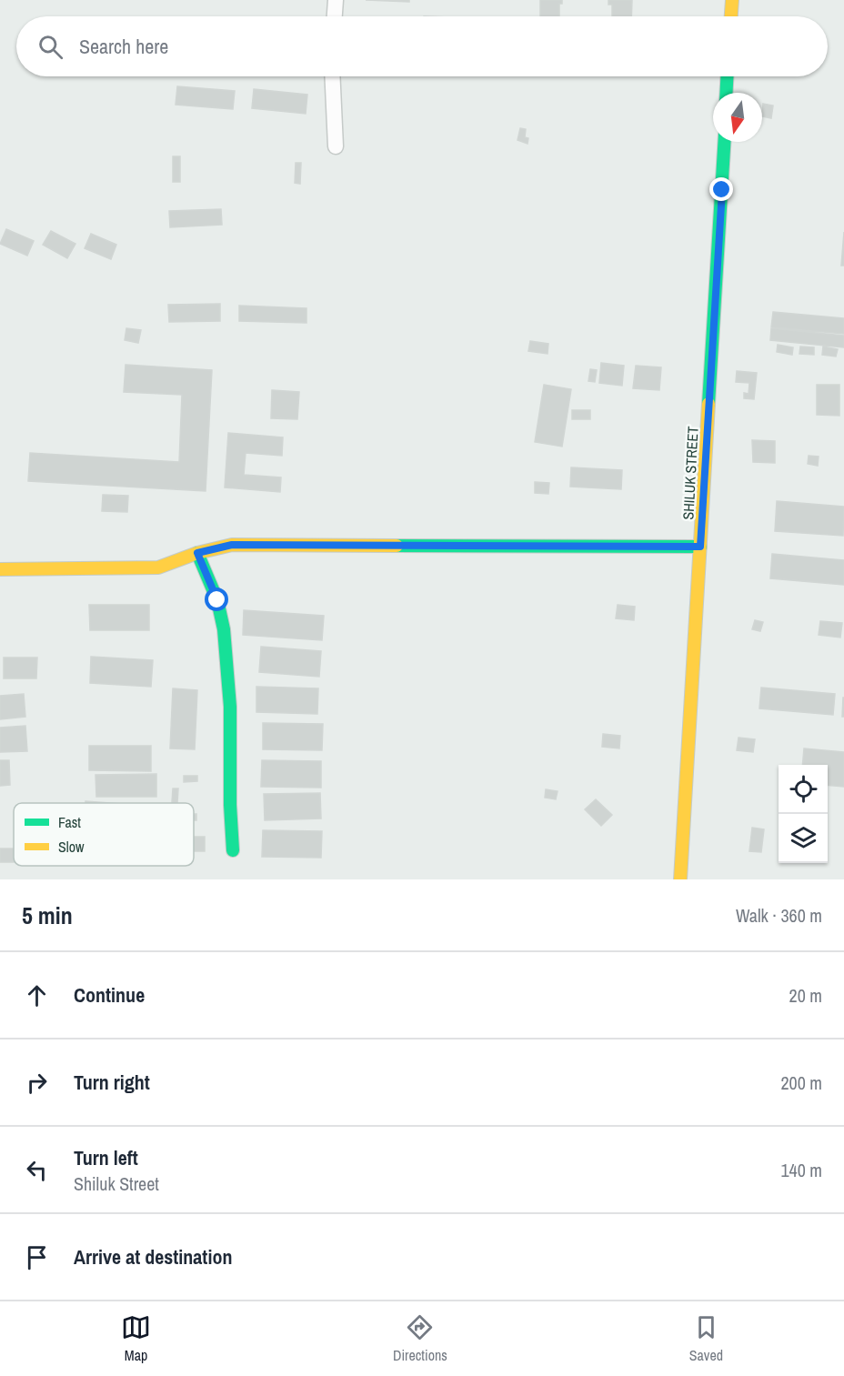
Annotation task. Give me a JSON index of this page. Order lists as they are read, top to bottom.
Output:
{
  "streets": {
    "street": ["SHILUK STREET"]
  },
  "legend": ["Fast", "Slow"],
  "north": "bottom",
  "page": {
    "search": "Search here",
    "heading": ["5 min", "Walk · 360 m"],
    "list": [
      ["Continue", "20 m"],
      ["Turn right", "200 m"],
      ["Turn left", "Shiluk Street", "140 m"],
      "Arrive at destination"
    ],
    "nav": ["Map", "Directions", "Saved"]
  }
}
